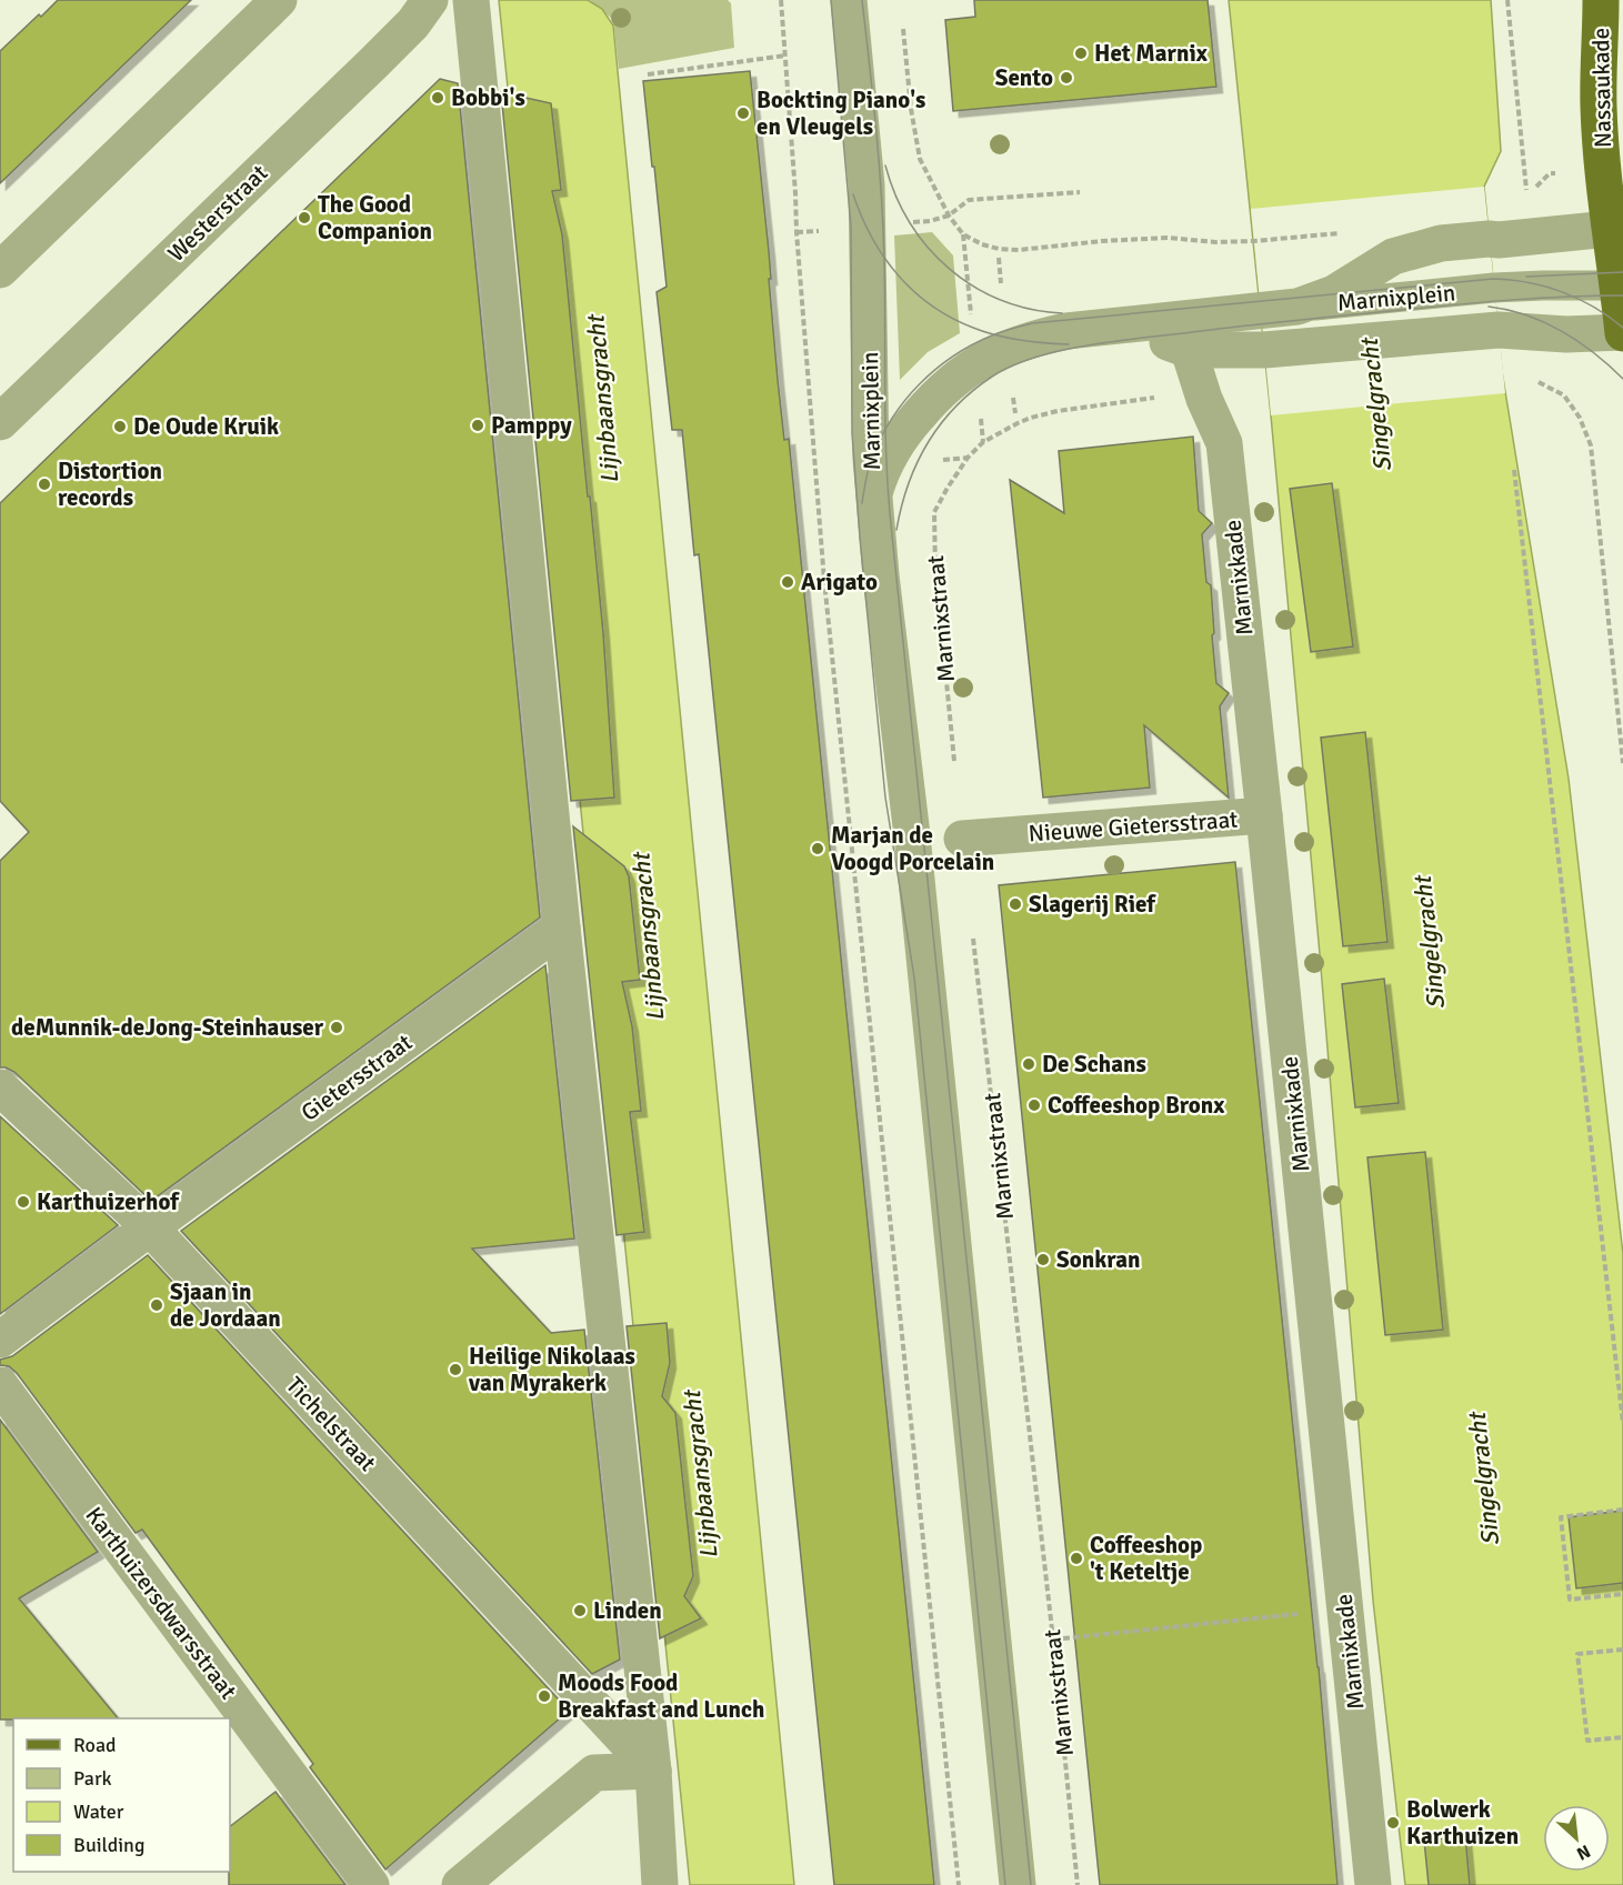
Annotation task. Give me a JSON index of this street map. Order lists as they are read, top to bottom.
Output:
{
  "streets": {
    "main road": ["Nassaukade"],
    "street": [
      "Westerstraat",
      "Marnixplein",
      "Marnixkade",
      "Nieuwe Gietersstraat",
      "Gietersstraat",
      "Tichelstraat",
      "Karthuizersdwarsstraat"
    ],
    "path": ["Marnixstraat"]
  },
  "crossings": [
    ["Nassaukade", "Marnixplein"],
    ["Marnixplein", "Marnixkade"],
    ["Marnixkade", "Marnixstraat"],
    ["Marnixkade", "Nieuwe Gietersstraat"],
    ["Gietersstraat", "Tichelstraat"]
  ],
  "water": ["Lijnbaansgracht", "Singelgracht"],
  "places": [
    "Het Marnix",
    "Sento",
    "Bobbi's",
    "Bockting Piano's en Vleugels",
    "The Good Companion",
    "Pamppy",
    "De Oude Kruik",
    "Distortion records",
    "Arigato",
    "Marjan de Voogd Porcelain",
    "Slagerij Rief",
    "deMunnik-deJong-Steinhauser",
    "De Schans",
    "Coffeeshop Bronx",
    "Karthuizerhof",
    "Sonkran",
    "Sjaan in de Jordaan",
    "Heilige Nikolaas van Myrakerk",
    "Coffeeshop 't Keteltje",
    "Linden",
    "Moods Food Breakfast and Lunch",
    "Bolwerk Karthuizen"
  ],
  "legend": [
    "Road",
    "Park",
    "Water",
    "Building"
  ],
  "north": "bottom right"
}
